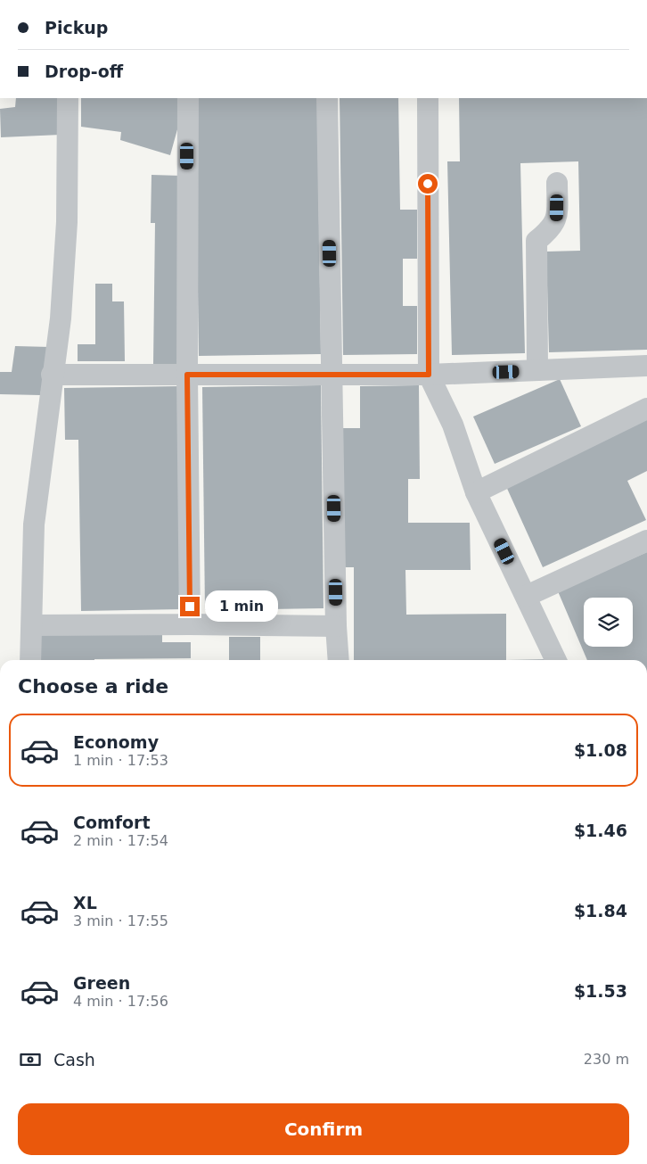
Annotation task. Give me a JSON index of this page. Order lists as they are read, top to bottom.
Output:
{
  "page": {
    "banner": ["Pickup", "Drop-off"],
    "bubble": "1 min",
    "heading": "Choose a ride",
    "list": [
      {
        "name": "Economy",
        "note": "1 min · 17:53",
        "value": "$1.08"
      },
      {
        "name": "Comfort",
        "note": "2 min · 17:54",
        "value": "$1.46"
      },
      {
        "name": "XL",
        "note": "3 min · 17:55",
        "value": "$1.84"
      },
      {
        "name": "Green",
        "note": "4 min · 17:56",
        "value": "$1.53"
      }
    ],
    "pay": ["Cash", "230 m"],
    "buttons": "Confirm"
  }
}
